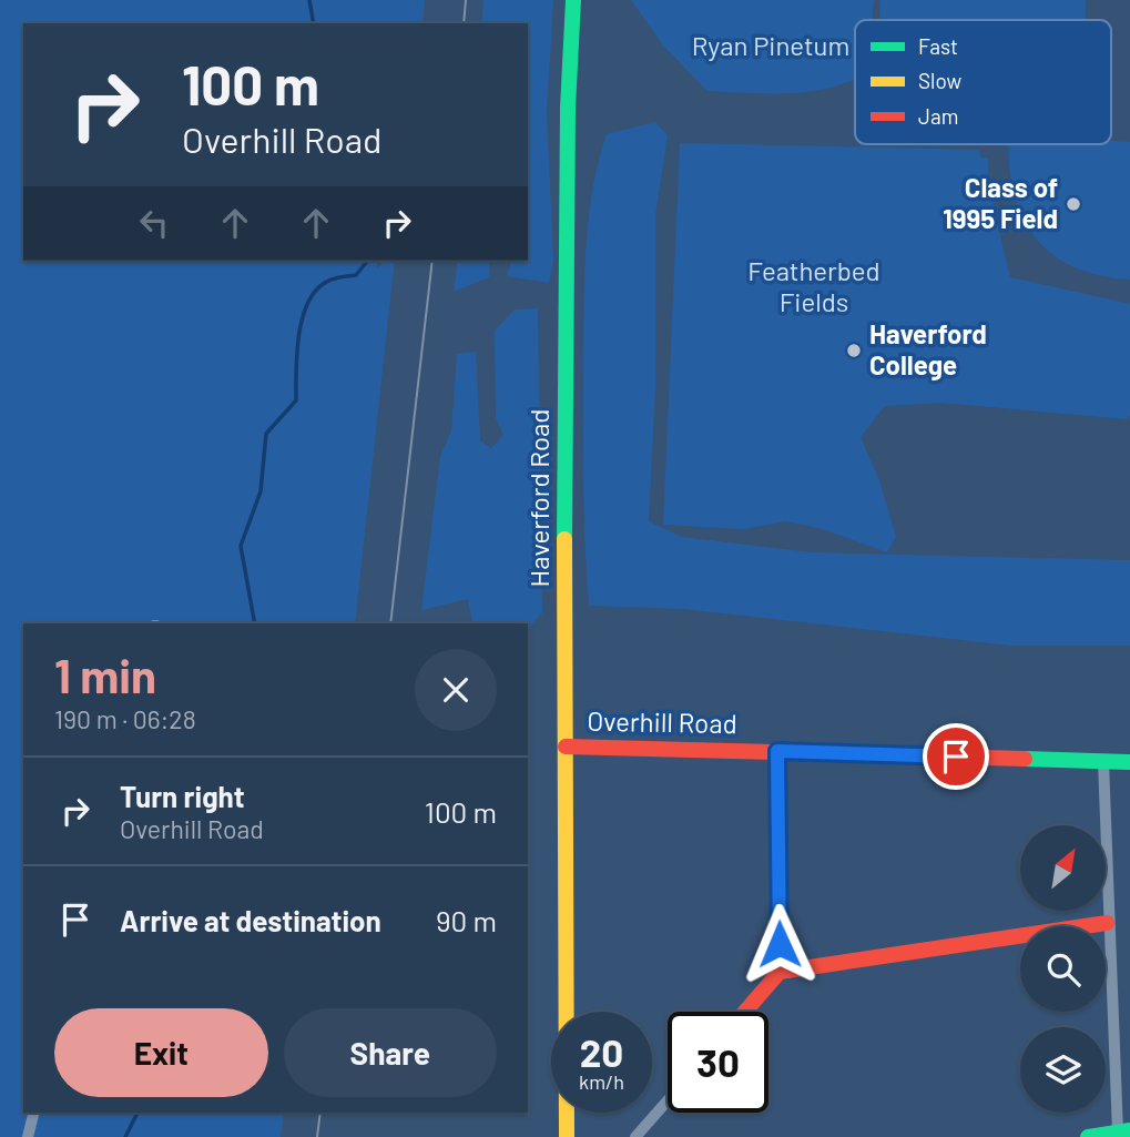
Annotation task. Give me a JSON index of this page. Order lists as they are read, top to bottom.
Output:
{
  "streets": {
    "main road": ["Haverford Road", "Overhill Road"]
  },
  "crossings": [
    ["Haverford Road", "Overhill Road"]
  ],
  "parks": ["Ryan Pinetum", "Featherbed Fields"],
  "places": ["Class of 1995 Field", "Haverford College"],
  "legend": ["Fast", "Slow", "Jam"],
  "north": "top right",
  "page": {
    "turn": ["100 m", "Overhill Road"],
    "heading": ["1 min", "190 m · 06:28"],
    "list": [
      {
        "name": "Turn right",
        "note": "Overhill Road",
        "value": "100 m"
      },
      {
        "name": "Arrive at destination",
        "value": "90 m"
      }
    ],
    "buttons": ["Exit", "Share"],
    "speed": "20 km/h",
    "limit": "30"
  }
}
